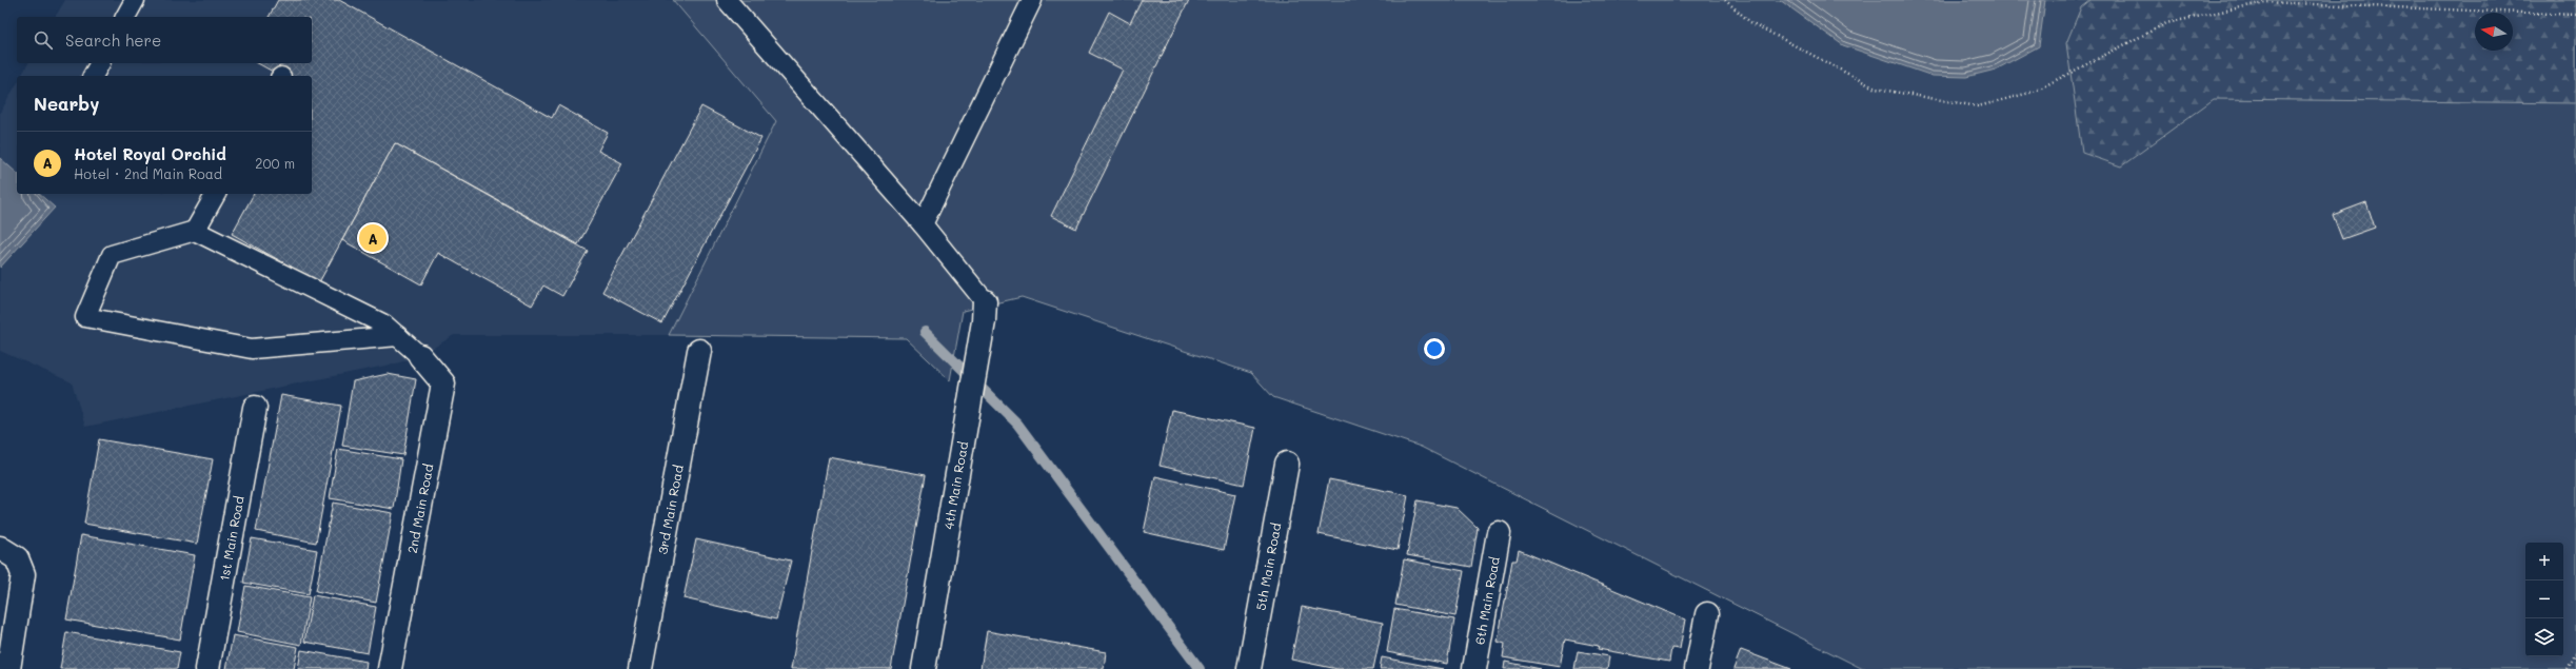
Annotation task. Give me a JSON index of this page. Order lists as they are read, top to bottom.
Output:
{
  "streets": {
    "street": [
      "4th Main Road",
      "2nd Main Road",
      "3rd Main Road",
      "1st Main Road",
      "5th Main Road",
      "6th Main Road"
    ]
  },
  "north": "left",
  "page": {
    "search": "Search here",
    "heading": "Nearby",
    "list": [
      {
        "mark": "A",
        "name": "Hotel Royal Orchid",
        "note": "Hotel · 2nd Main Road",
        "value": "200 m"
      }
    ],
    "pins": "A",
    "map_buttons": ["+", "−"]
  }
}
